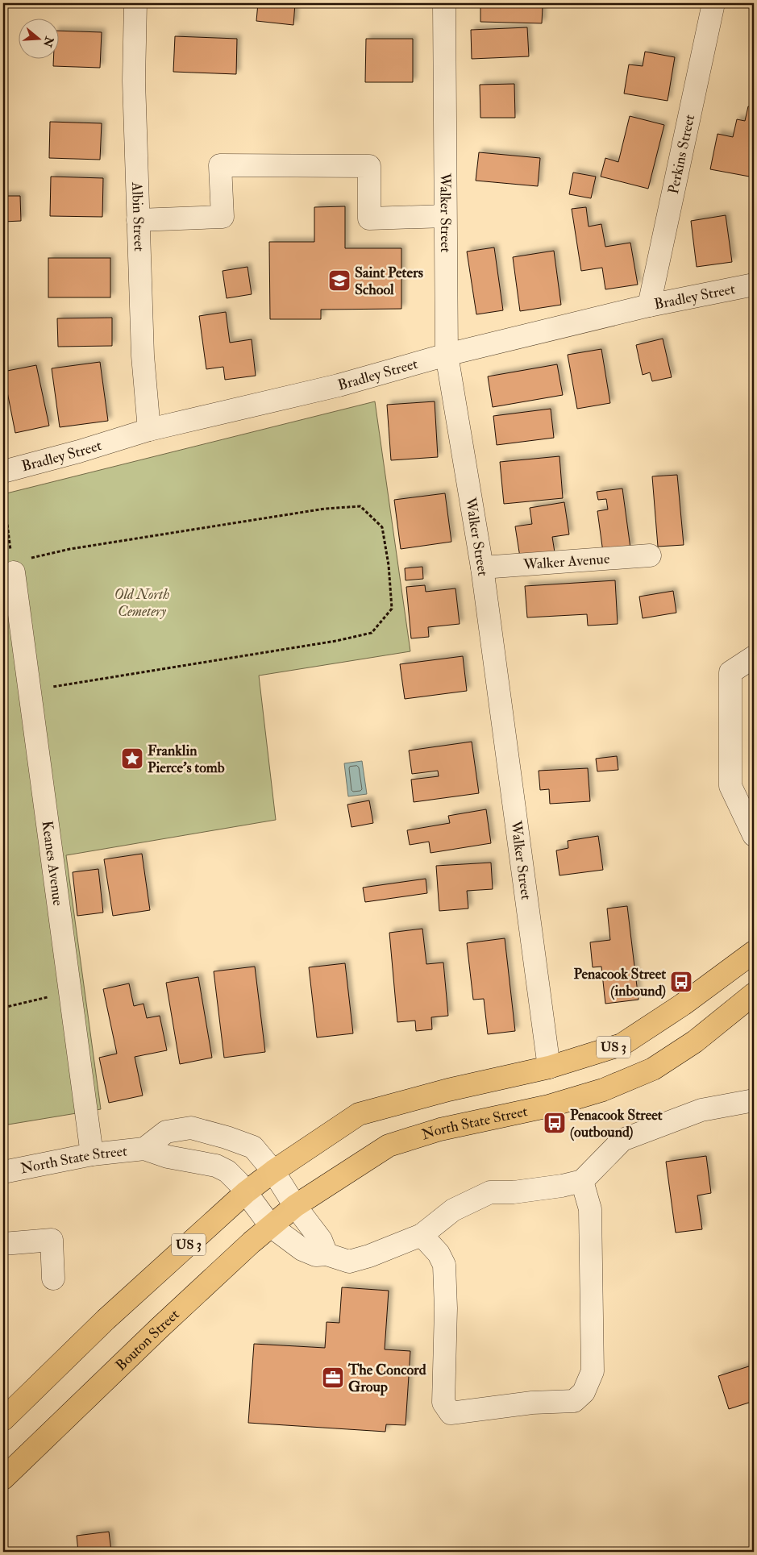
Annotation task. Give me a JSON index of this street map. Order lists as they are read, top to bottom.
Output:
{
  "streets": {
    "main road": ["US 3", "North State Street", "Bouton Street"],
    "street": [
      "Perkins Street",
      "Walker Street",
      "Albin Street",
      "Bradley Street",
      "Walker Avenue",
      "Keanes Avenue"
    ]
  },
  "crossings": [
    ["Perkins Street", "Bradley Street"],
    ["Walker Street", "Bradley Street"],
    ["Walker Street", "Walker Avenue"],
    ["Walker Street", "US 3"],
    ["Albin Street", "Bradley Street"],
    ["Keanes Avenue", "North State Street"],
    ["US 3", "North State Street"],
    ["North State Street", "Bouton Street"]
  ],
  "parks": ["Old North Cemetery"],
  "places": {
    "school or university": ["Saint Peters School"],
    "place": ["Franklin Pierce's tomb"],
    "bus stop": ["Penacook Street (inbound)", "Penacook Street (outbound)"],
    "office": ["The Concord Group"]
  },
  "north": "right"
}
